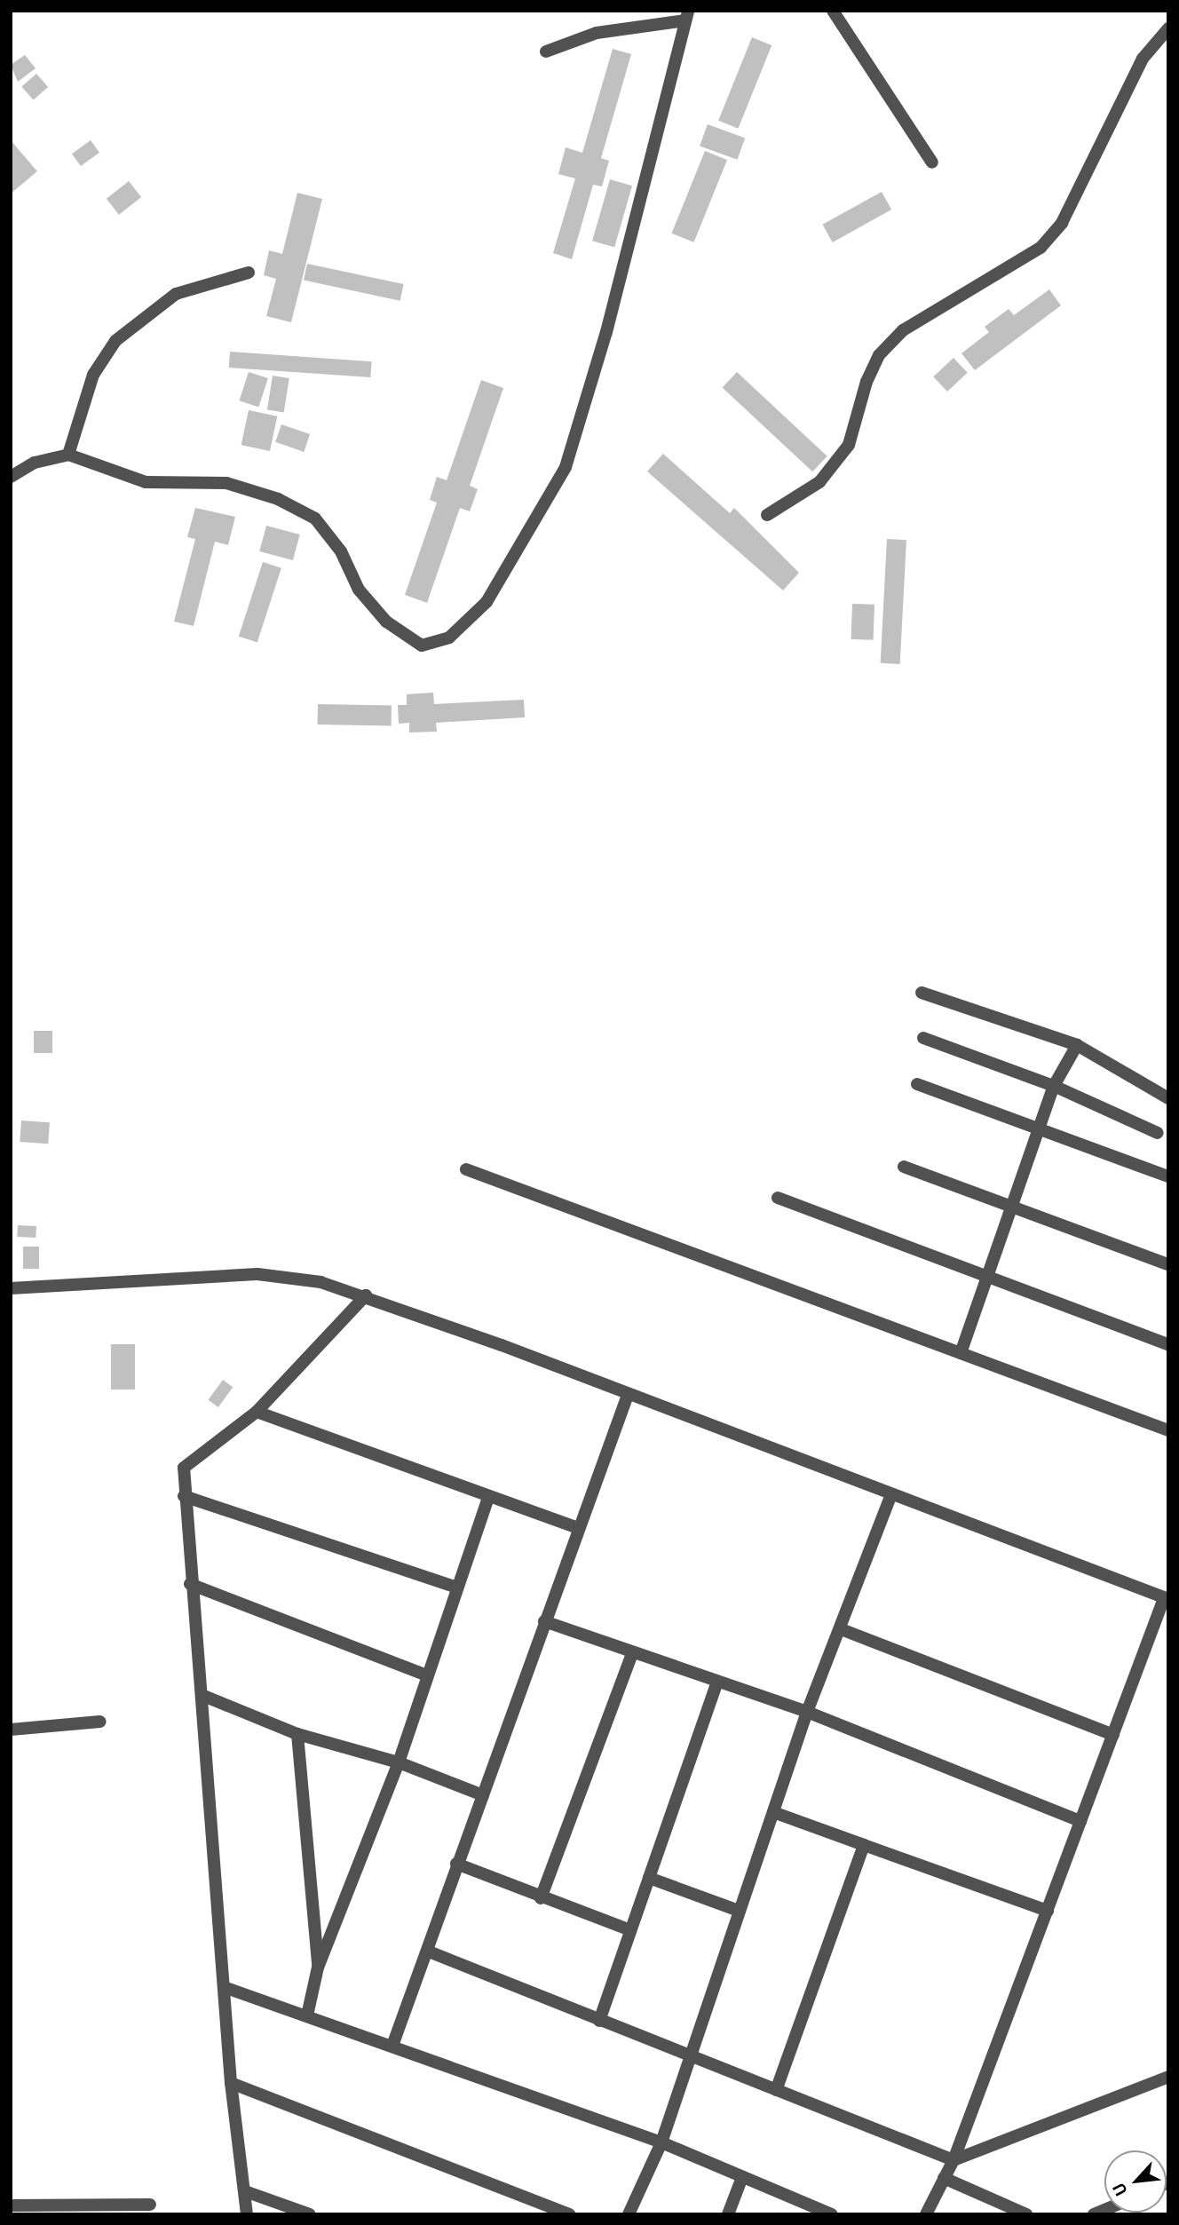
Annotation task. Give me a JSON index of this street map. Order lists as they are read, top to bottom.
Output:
{
  "north": "bottom left"
}
